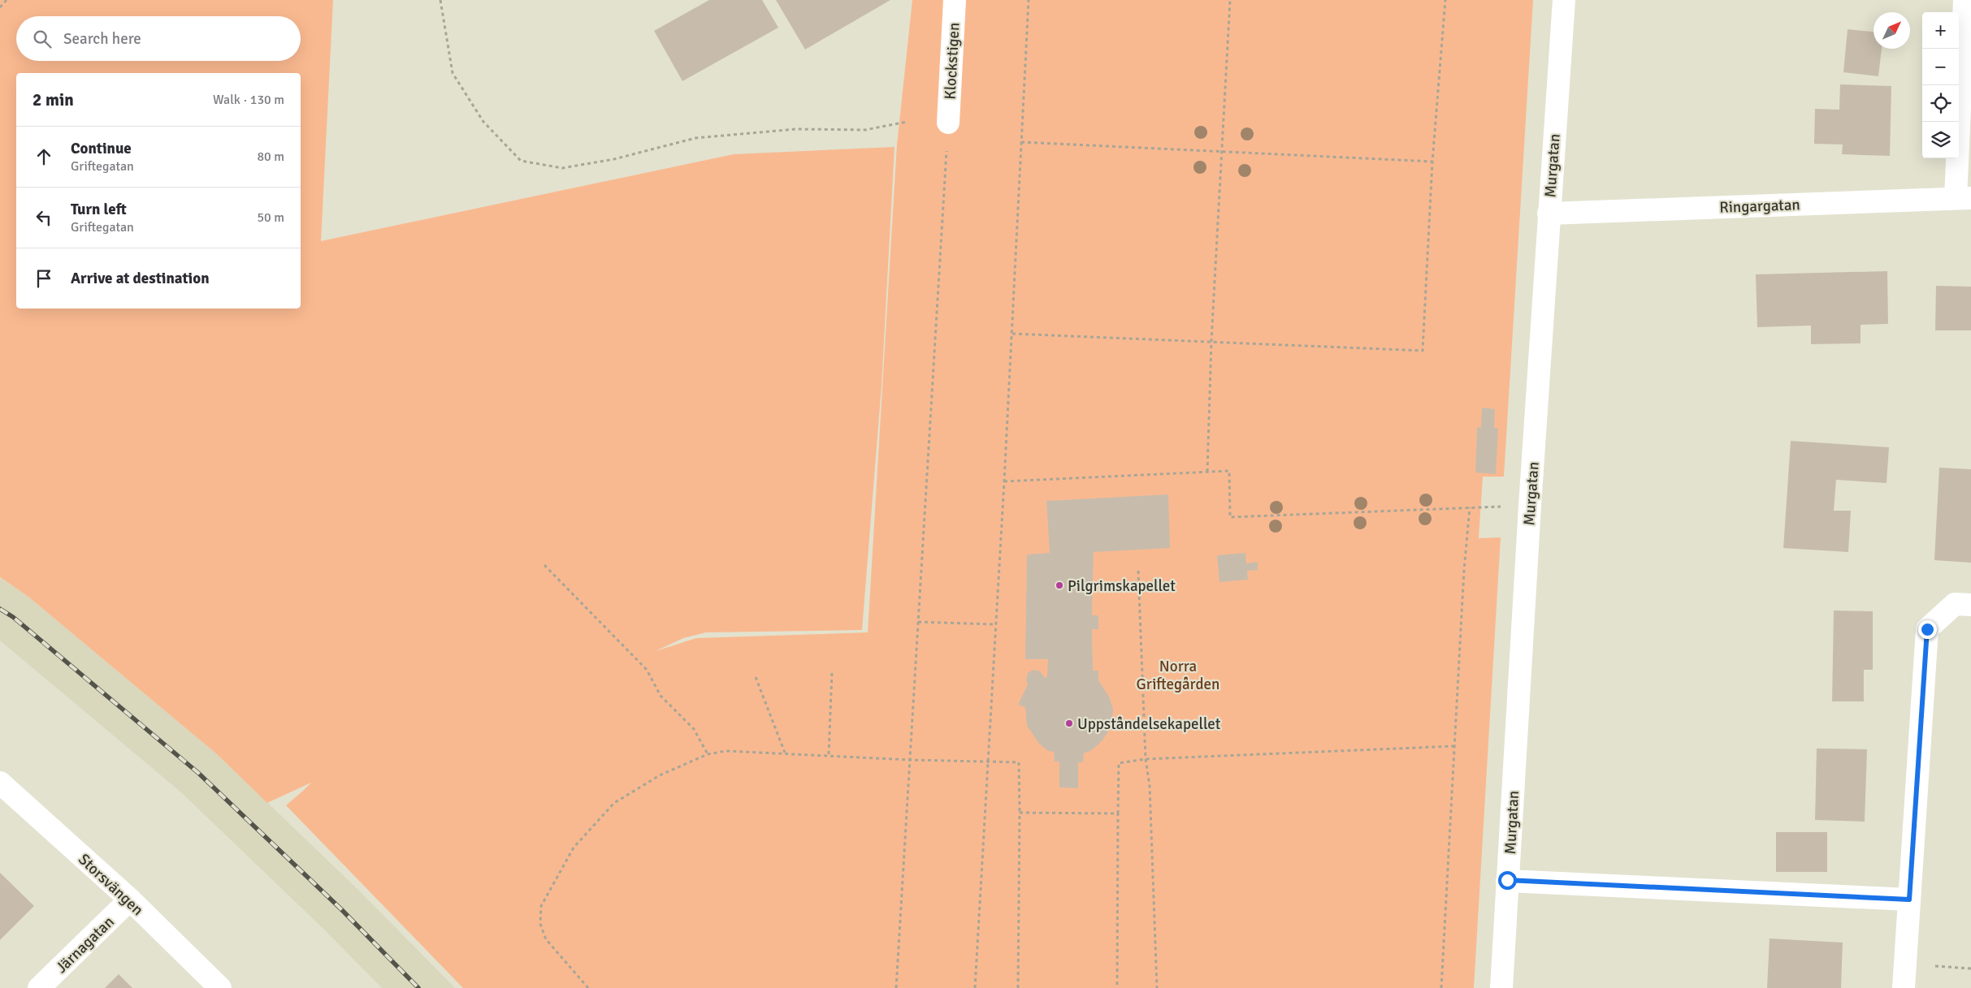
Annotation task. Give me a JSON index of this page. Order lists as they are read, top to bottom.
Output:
{
  "streets": {
    "street": [
      "Klockstigen",
      "Murgatan",
      "Ringargatan",
      "Storsvängen",
      "Järnagatan"
    ]
  },
  "crossings": [
    ["Murgatan", "Ringargatan"],
    ["Storsvängen", "Järnagatan"]
  ],
  "parks": ["Norra Griftegården"],
  "places": ["Pilgrimskapellet", "Uppståndelsekapellet"],
  "north": "top right",
  "page": {
    "map_buttons": ["+", "−"],
    "search": "Search here",
    "heading": ["2 min", "Walk · 130 m"],
    "list": [
      ["Continue", "Griftegatan", "80 m"],
      ["Turn left", "Griftegatan", "50 m"],
      "Arrive at destination"
    ]
  }
}
